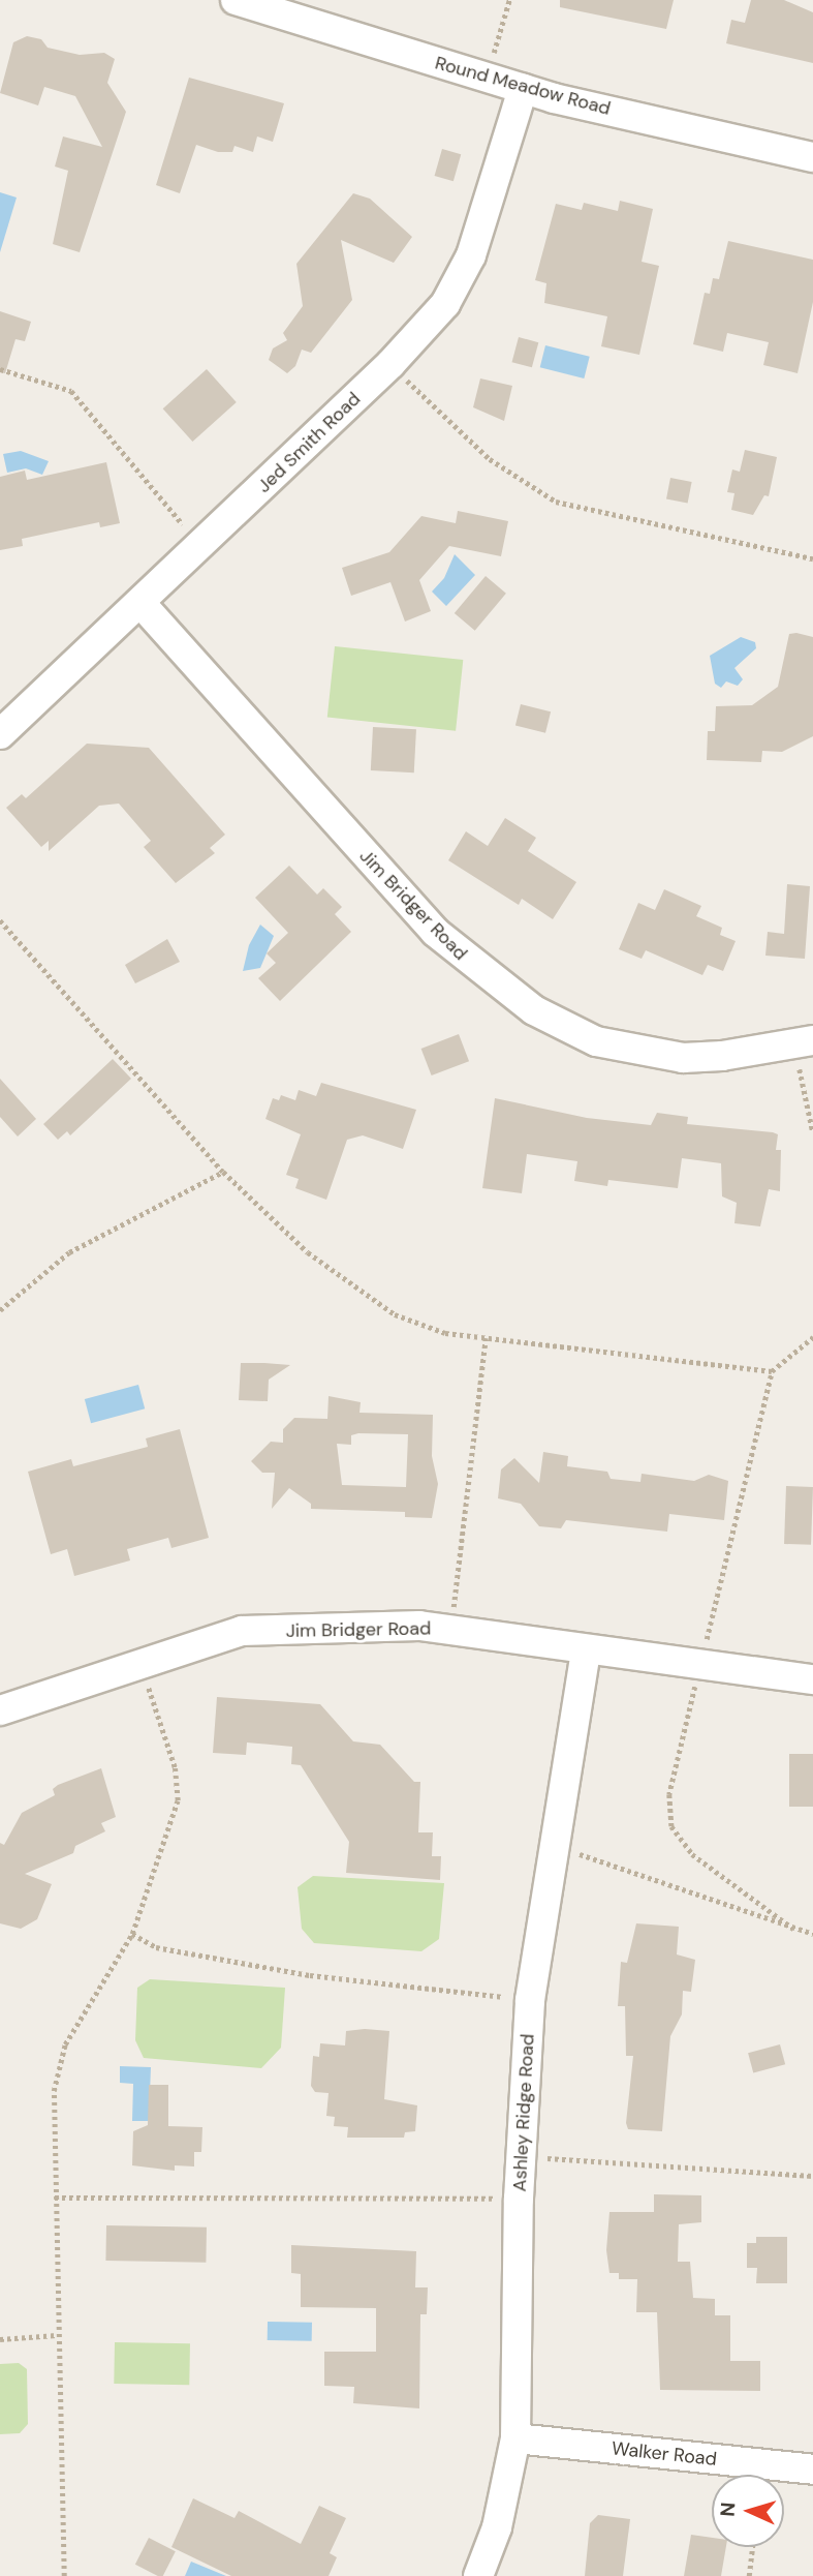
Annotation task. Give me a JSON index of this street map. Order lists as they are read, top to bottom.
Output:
{
  "streets": {
    "street": [
      "Round Meadow Road",
      "Jed Smith Road",
      "Jim Bridger Road",
      "Ashley Ridge Road",
      "Walker Road"
    ]
  },
  "crossings": [
    ["Round Meadow Road", "Jed Smith Road"],
    ["Jed Smith Road", "Jim Bridger Road"],
    ["Jim Bridger Road", "Ashley Ridge Road"],
    ["Ashley Ridge Road", "Walker Road"]
  ],
  "north": "left"
}
